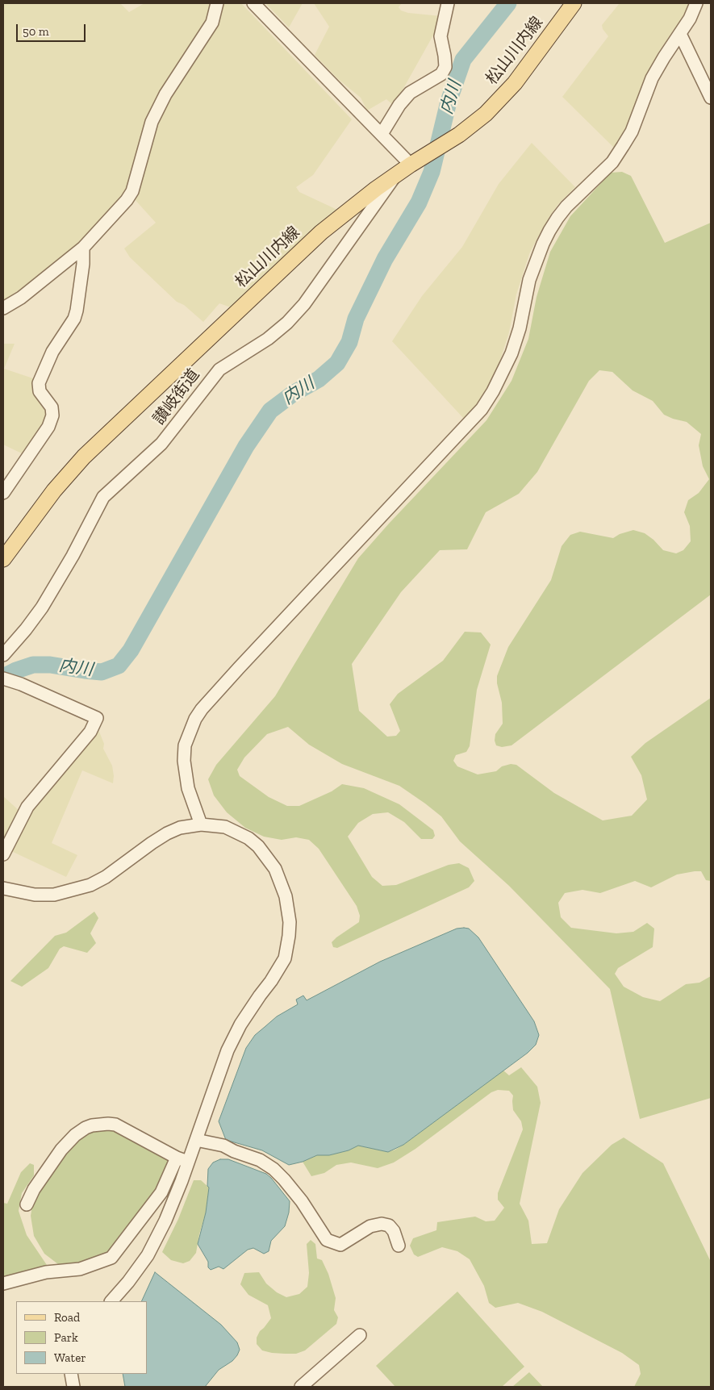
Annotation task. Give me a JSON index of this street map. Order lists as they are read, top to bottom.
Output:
{
  "streets": {
    "main road": ["松山川内線"],
    "street": ["讃岐街道"]
  },
  "crossings": [
    ["松山川内線", "讃岐街道"]
  ],
  "water": ["内川"],
  "legend": ["Road", "Park", "Water"],
  "scale_bar": "50 m"
}
